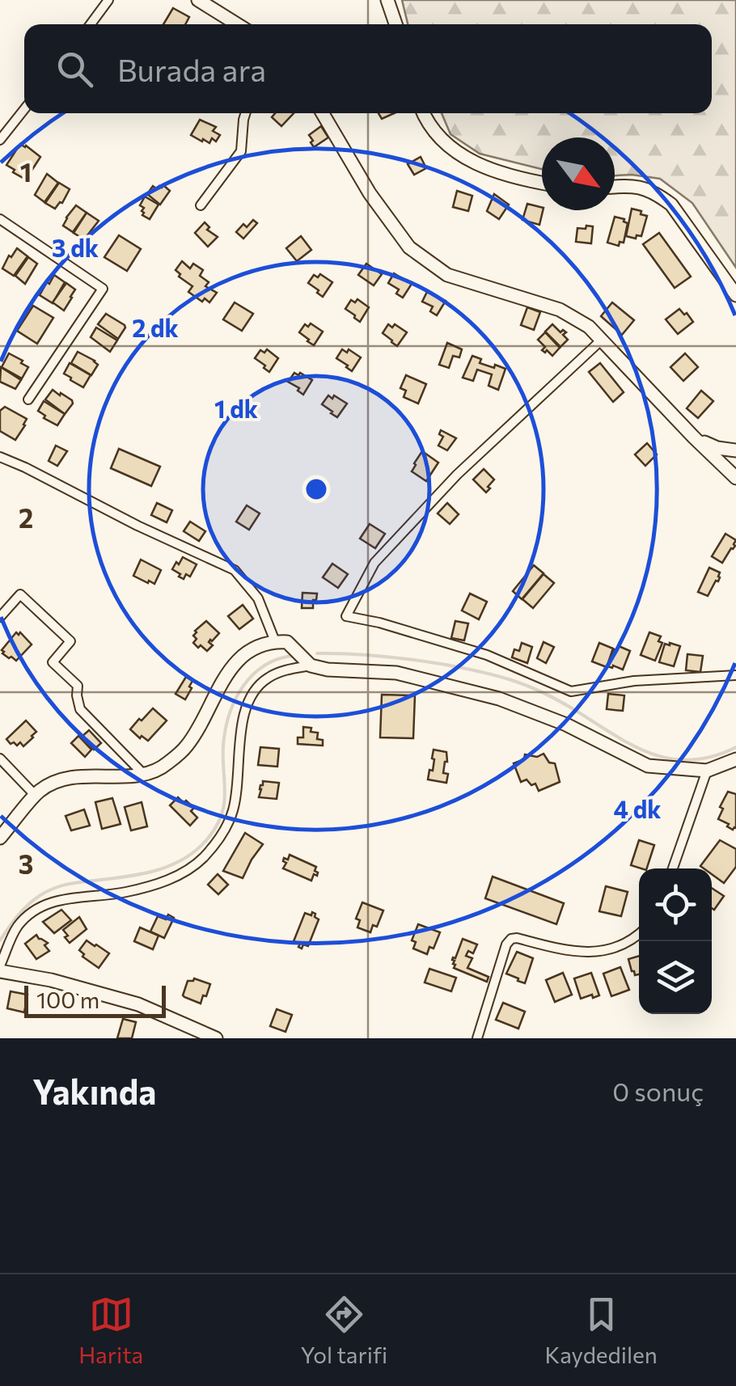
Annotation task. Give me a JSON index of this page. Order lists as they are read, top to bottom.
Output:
{
  "scale_bar": "100 m",
  "north": "bottom right",
  "page": {
    "search": "Burada ara",
    "scale": "100 m",
    "heading": ["Yakında", "0 sonuç"],
    "nav": ["Harita", "Yol tarifi", "Kaydedilen"]
  },
  "grid": {
    "rows": ["1", "2", "3"]
  },
  "rings": [
    "3 dk",
    "2 dk",
    "1 dk",
    "4 dk"
  ]
}
